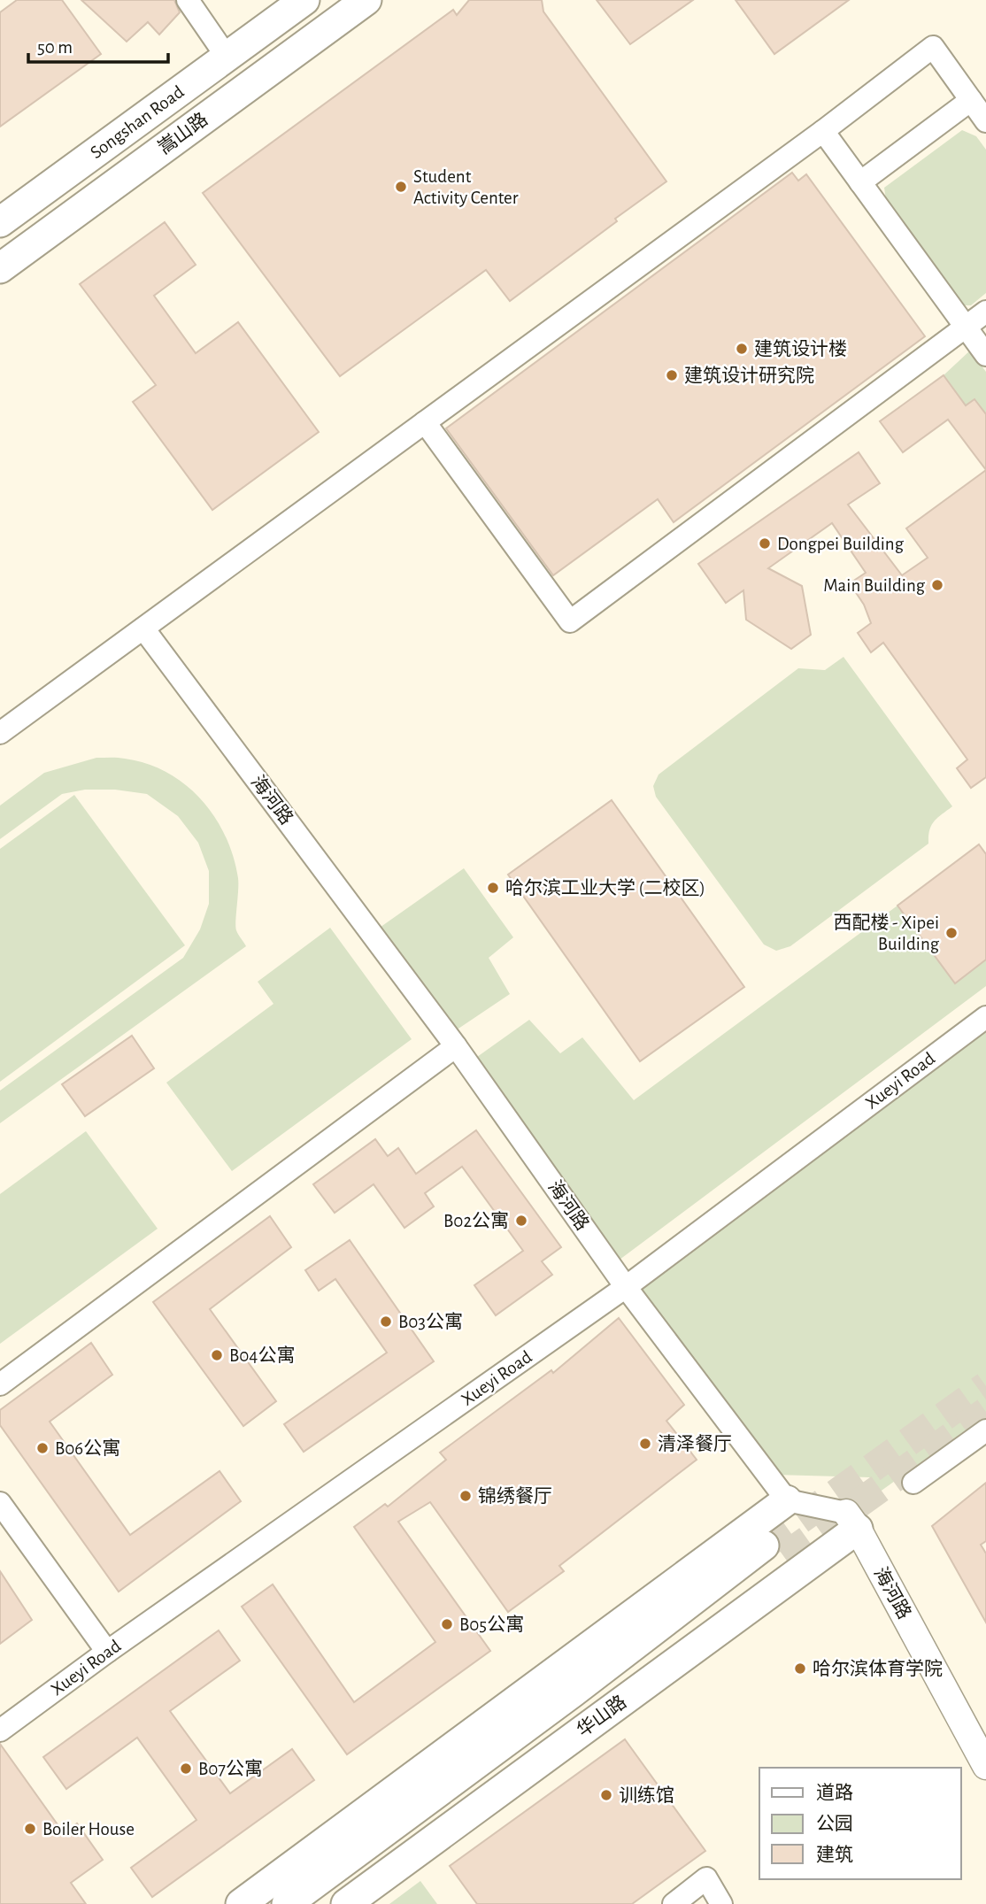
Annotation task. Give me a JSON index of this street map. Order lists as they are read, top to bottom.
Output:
{
  "streets": {
    "main road": ["Songshan Road", "嵩山路", "华山路"],
    "street": ["海河路", "Xueyi Road"]
  },
  "crossings": [
    ["海河路", "Xueyi Road"],
    ["海河路", "华山路"]
  ],
  "places": [
    "Student Activity Center",
    "建筑设计楼",
    "建筑设计研究院",
    "Dongpei Building",
    "Main Building",
    "哈尔滨工业大学 (二校区)",
    "西配楼 - Xipei Building",
    "B02公寓",
    "B03公寓",
    "B04公寓",
    "清泽餐厅",
    "B06公寓",
    "锦绣餐厅",
    "B05公寓",
    "哈尔滨体育学院",
    "B07公寓",
    "训练馆",
    "Boiler House"
  ],
  "legend": ["道路", "公园", "建筑"],
  "scale_bar": "50 m"
}
